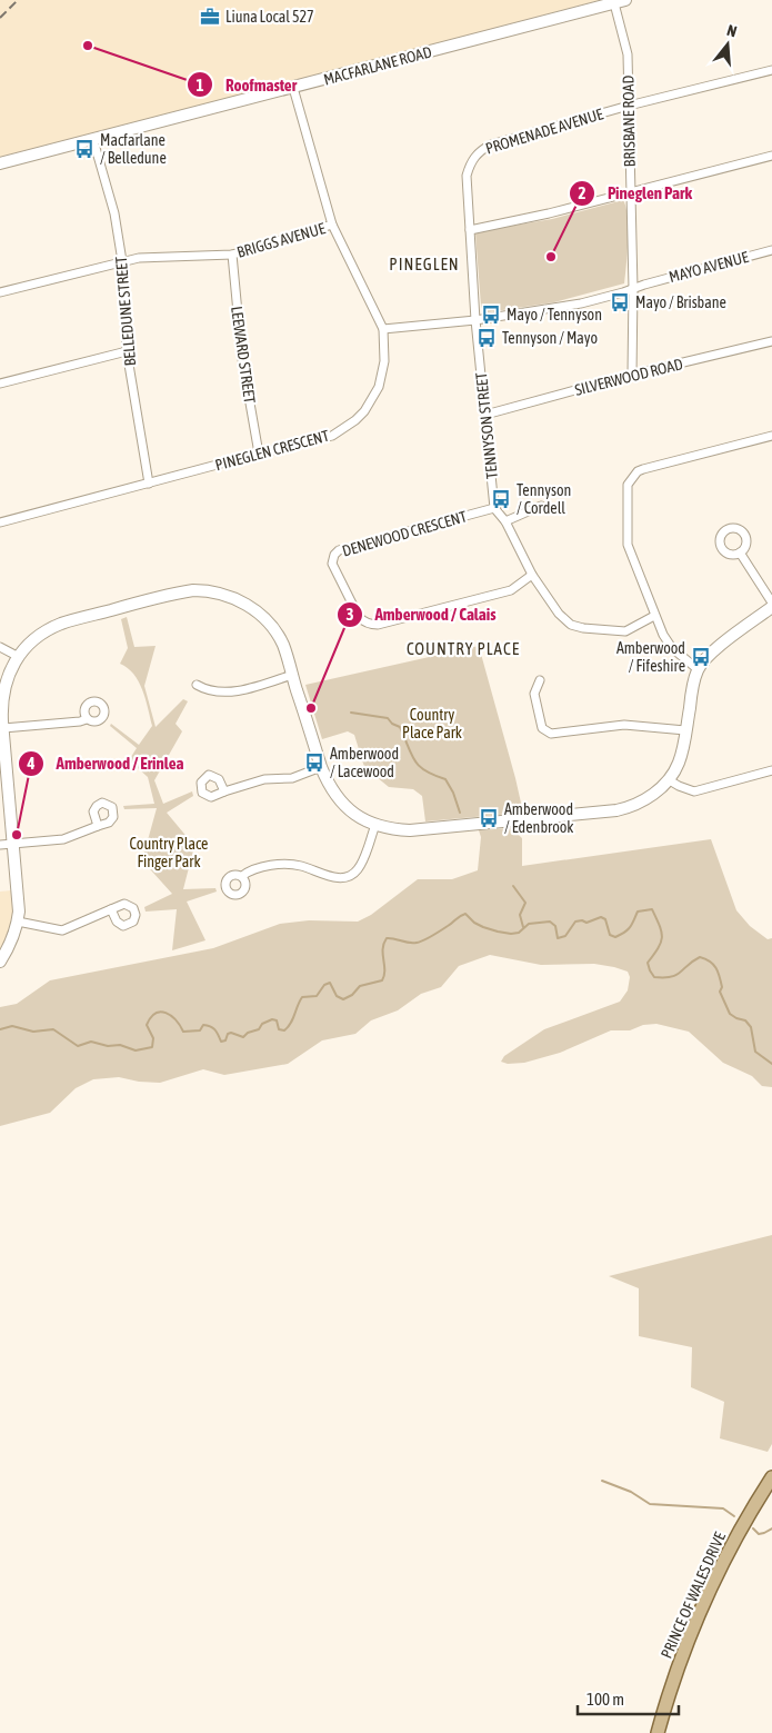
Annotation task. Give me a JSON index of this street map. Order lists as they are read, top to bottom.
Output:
{
  "streets": {
    "main road": ["PRINCE OF WALES DRIVE"],
    "street": [
      "MACFARLANE ROAD",
      "BRISBANE ROAD",
      "PROMENADE AVENUE",
      "BRIGGS AVENUE",
      "MAYO AVENUE",
      "BELLEDUNE STREET",
      "LEEWARD STREET",
      "SILVERWOOD ROAD",
      "TENNYSON STREET",
      "PINEGLEN CRESCENT",
      "DENEWOOD CRESCENT"
    ]
  },
  "crossings": [
    ["MACFARLANE ROAD", "BRISBANE ROAD"],
    ["MACFARLANE ROAD", "BELLEDUNE STREET"],
    ["MACFARLANE ROAD", "PINEGLEN CRESCENT"],
    ["BRISBANE ROAD", "PROMENADE AVENUE"],
    ["BRISBANE ROAD", "MAYO AVENUE"],
    ["BRISBANE ROAD", "SILVERWOOD ROAD"],
    ["PROMENADE AVENUE", "TENNYSON STREET"],
    ["BRIGGS AVENUE", "BELLEDUNE STREET"],
    ["BRIGGS AVENUE", "LEEWARD STREET"],
    ["BRIGGS AVENUE", "PINEGLEN CRESCENT"],
    ["MAYO AVENUE", "TENNYSON STREET"],
    ["MAYO AVENUE", "PINEGLEN CRESCENT"],
    ["BELLEDUNE STREET", "PINEGLEN CRESCENT"],
    ["LEEWARD STREET", "PINEGLEN CRESCENT"],
    ["SILVERWOOD ROAD", "TENNYSON STREET"],
    ["TENNYSON STREET", "DENEWOOD CRESCENT"]
  ],
  "districts": ["PINEGLEN", "COUNTRY PLACE"],
  "parks": ["Country Place Park", "Country Place Finger Park"],
  "places": {
    "office": ["Liuna Local 527"],
    "other": [
      "Roofmaster",
      "Pineglen Park",
      "Amberwood / Calais",
      "Amberwood / Erinlea"
    ],
    "bus stop": [
      "Macfarlane / Belledune",
      "Mayo / Brisbane",
      "Mayo / Tennyson",
      "Tennyson / Mayo",
      "Tennyson / Cordell",
      "Amberwood / Fifeshire",
      "Amberwood / Lacewood",
      "Amberwood / Edenbrook"
    ]
  },
  "scale_bar": "100 m",
  "north": "top"
}
